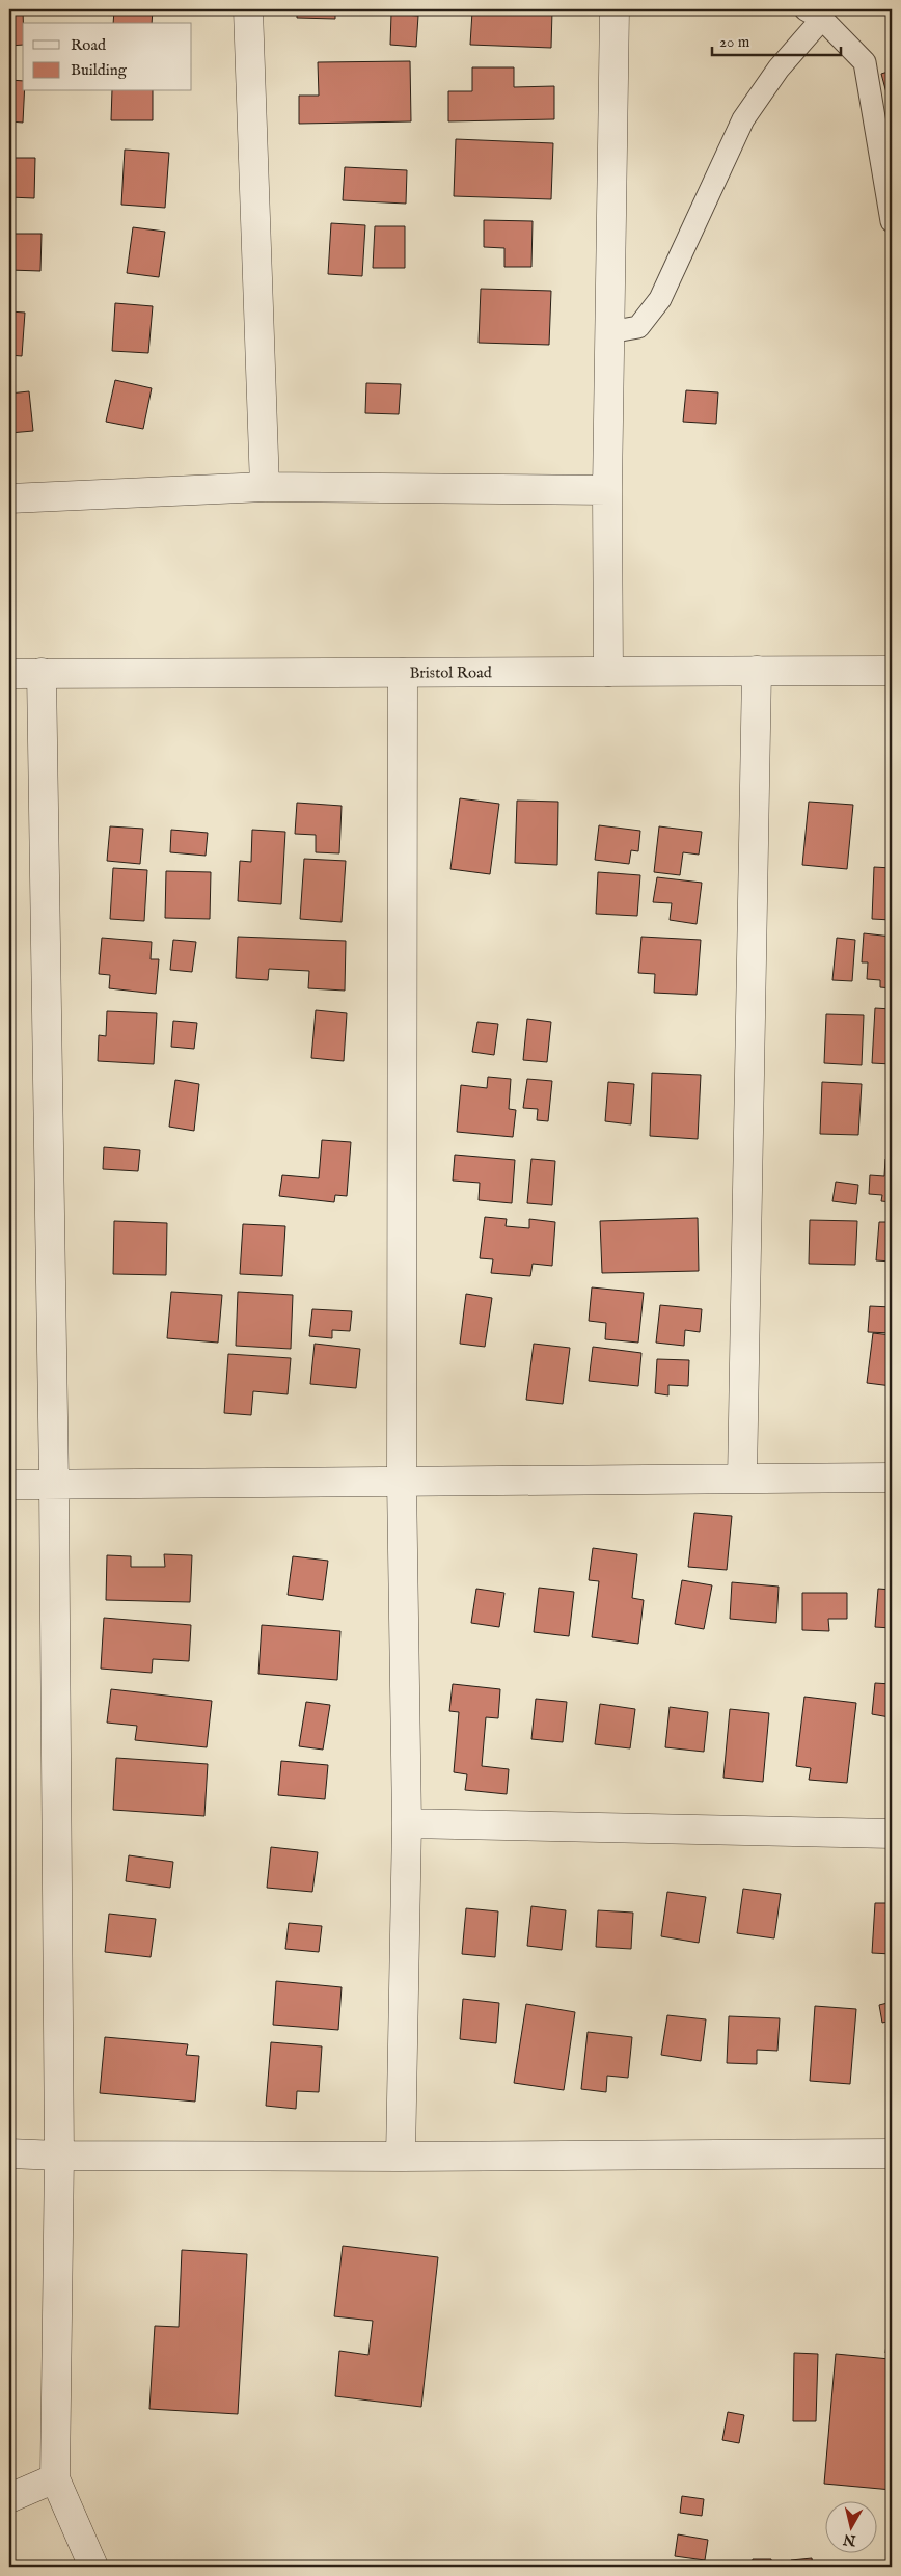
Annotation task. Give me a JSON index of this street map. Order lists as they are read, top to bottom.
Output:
{
  "streets": {
    "street": ["Bristol Road"]
  },
  "legend": ["Road", "Building"],
  "scale_bar": "20 m",
  "north": "bottom"
}
